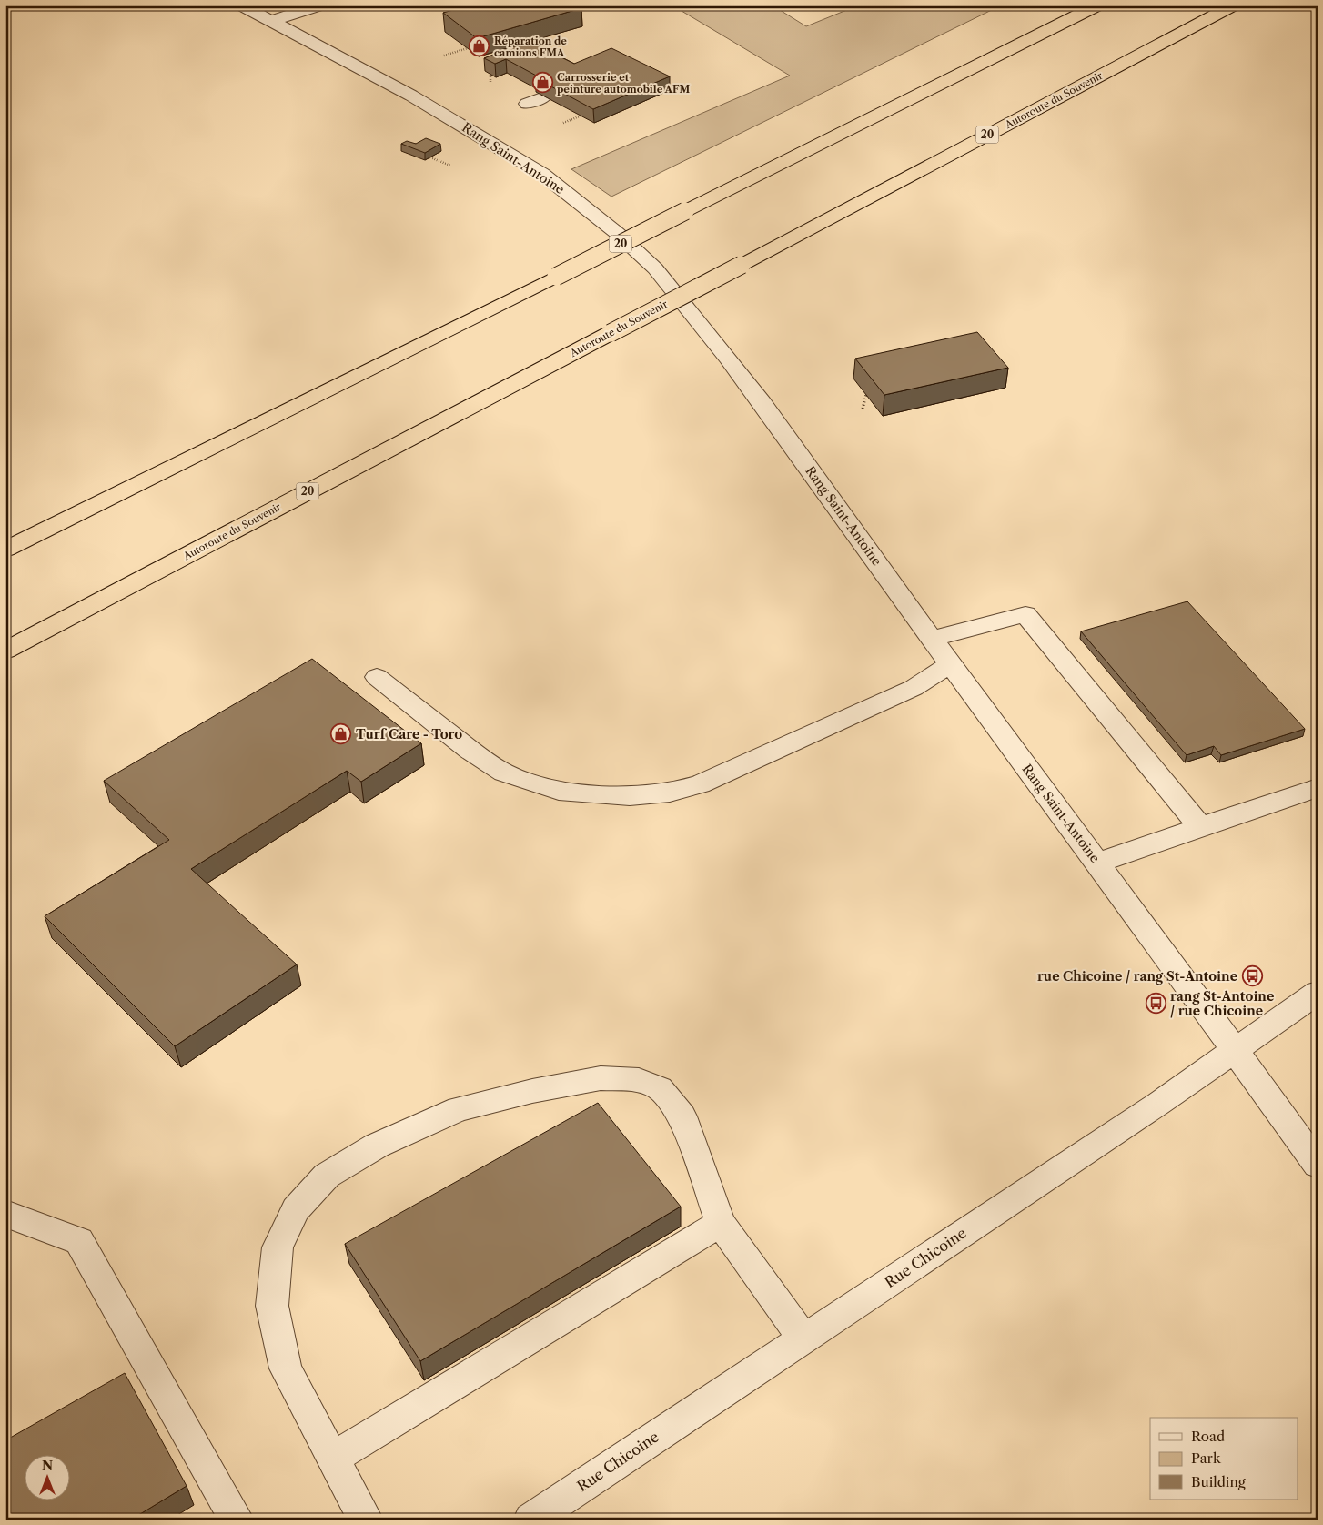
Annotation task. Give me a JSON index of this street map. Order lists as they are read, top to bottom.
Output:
{
  "streets": {
    "highway": ["Autoroute du Souvenir", "20"],
    "street": ["Rang Saint-Antoine", "Rue Chicoine"]
  },
  "crossings": [
    ["Rang Saint-Antoine", "Rue Chicoine"]
  ],
  "places": {
    "shop": ["Réparation de camions FMA", "Carrosserie et peinture automobile AFM", "Turf Care - Toro"],
    "bus stop": ["rue Chicoine / rang St-Antoine", "rang St-Antoine / rue Chicoine"]
  },
  "legend": ["Road", "Park", "Building"],
  "north": "top"
}
